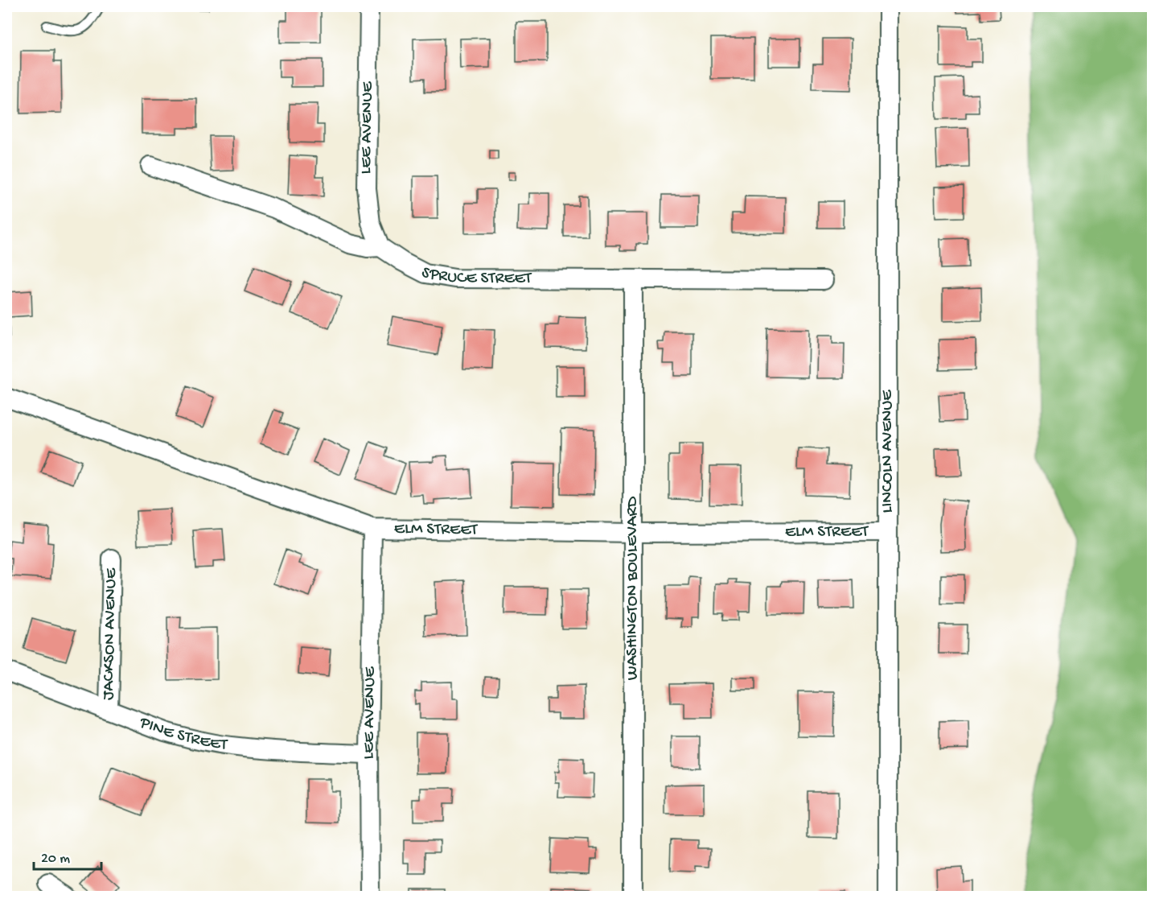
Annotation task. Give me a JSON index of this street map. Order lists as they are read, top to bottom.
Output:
{
  "streets": {
    "street": [
      "LEE AVENUE",
      "SPRUCE STREET",
      "LINCOLN AVENUE",
      "ELM STREET",
      "WASHINGTON BOULEVARD",
      "JACKSON AVENUE",
      "PINE STREET"
    ]
  },
  "crossings": [
    ["LEE AVENUE", "SPRUCE STREET"],
    ["LEE AVENUE", "ELM STREET"],
    ["LEE AVENUE", "PINE STREET"],
    ["SPRUCE STREET", "WASHINGTON BOULEVARD"],
    ["LINCOLN AVENUE", "ELM STREET"],
    ["ELM STREET", "WASHINGTON BOULEVARD"],
    ["JACKSON AVENUE", "PINE STREET"]
  ],
  "scale_bar": "20 m"
}
